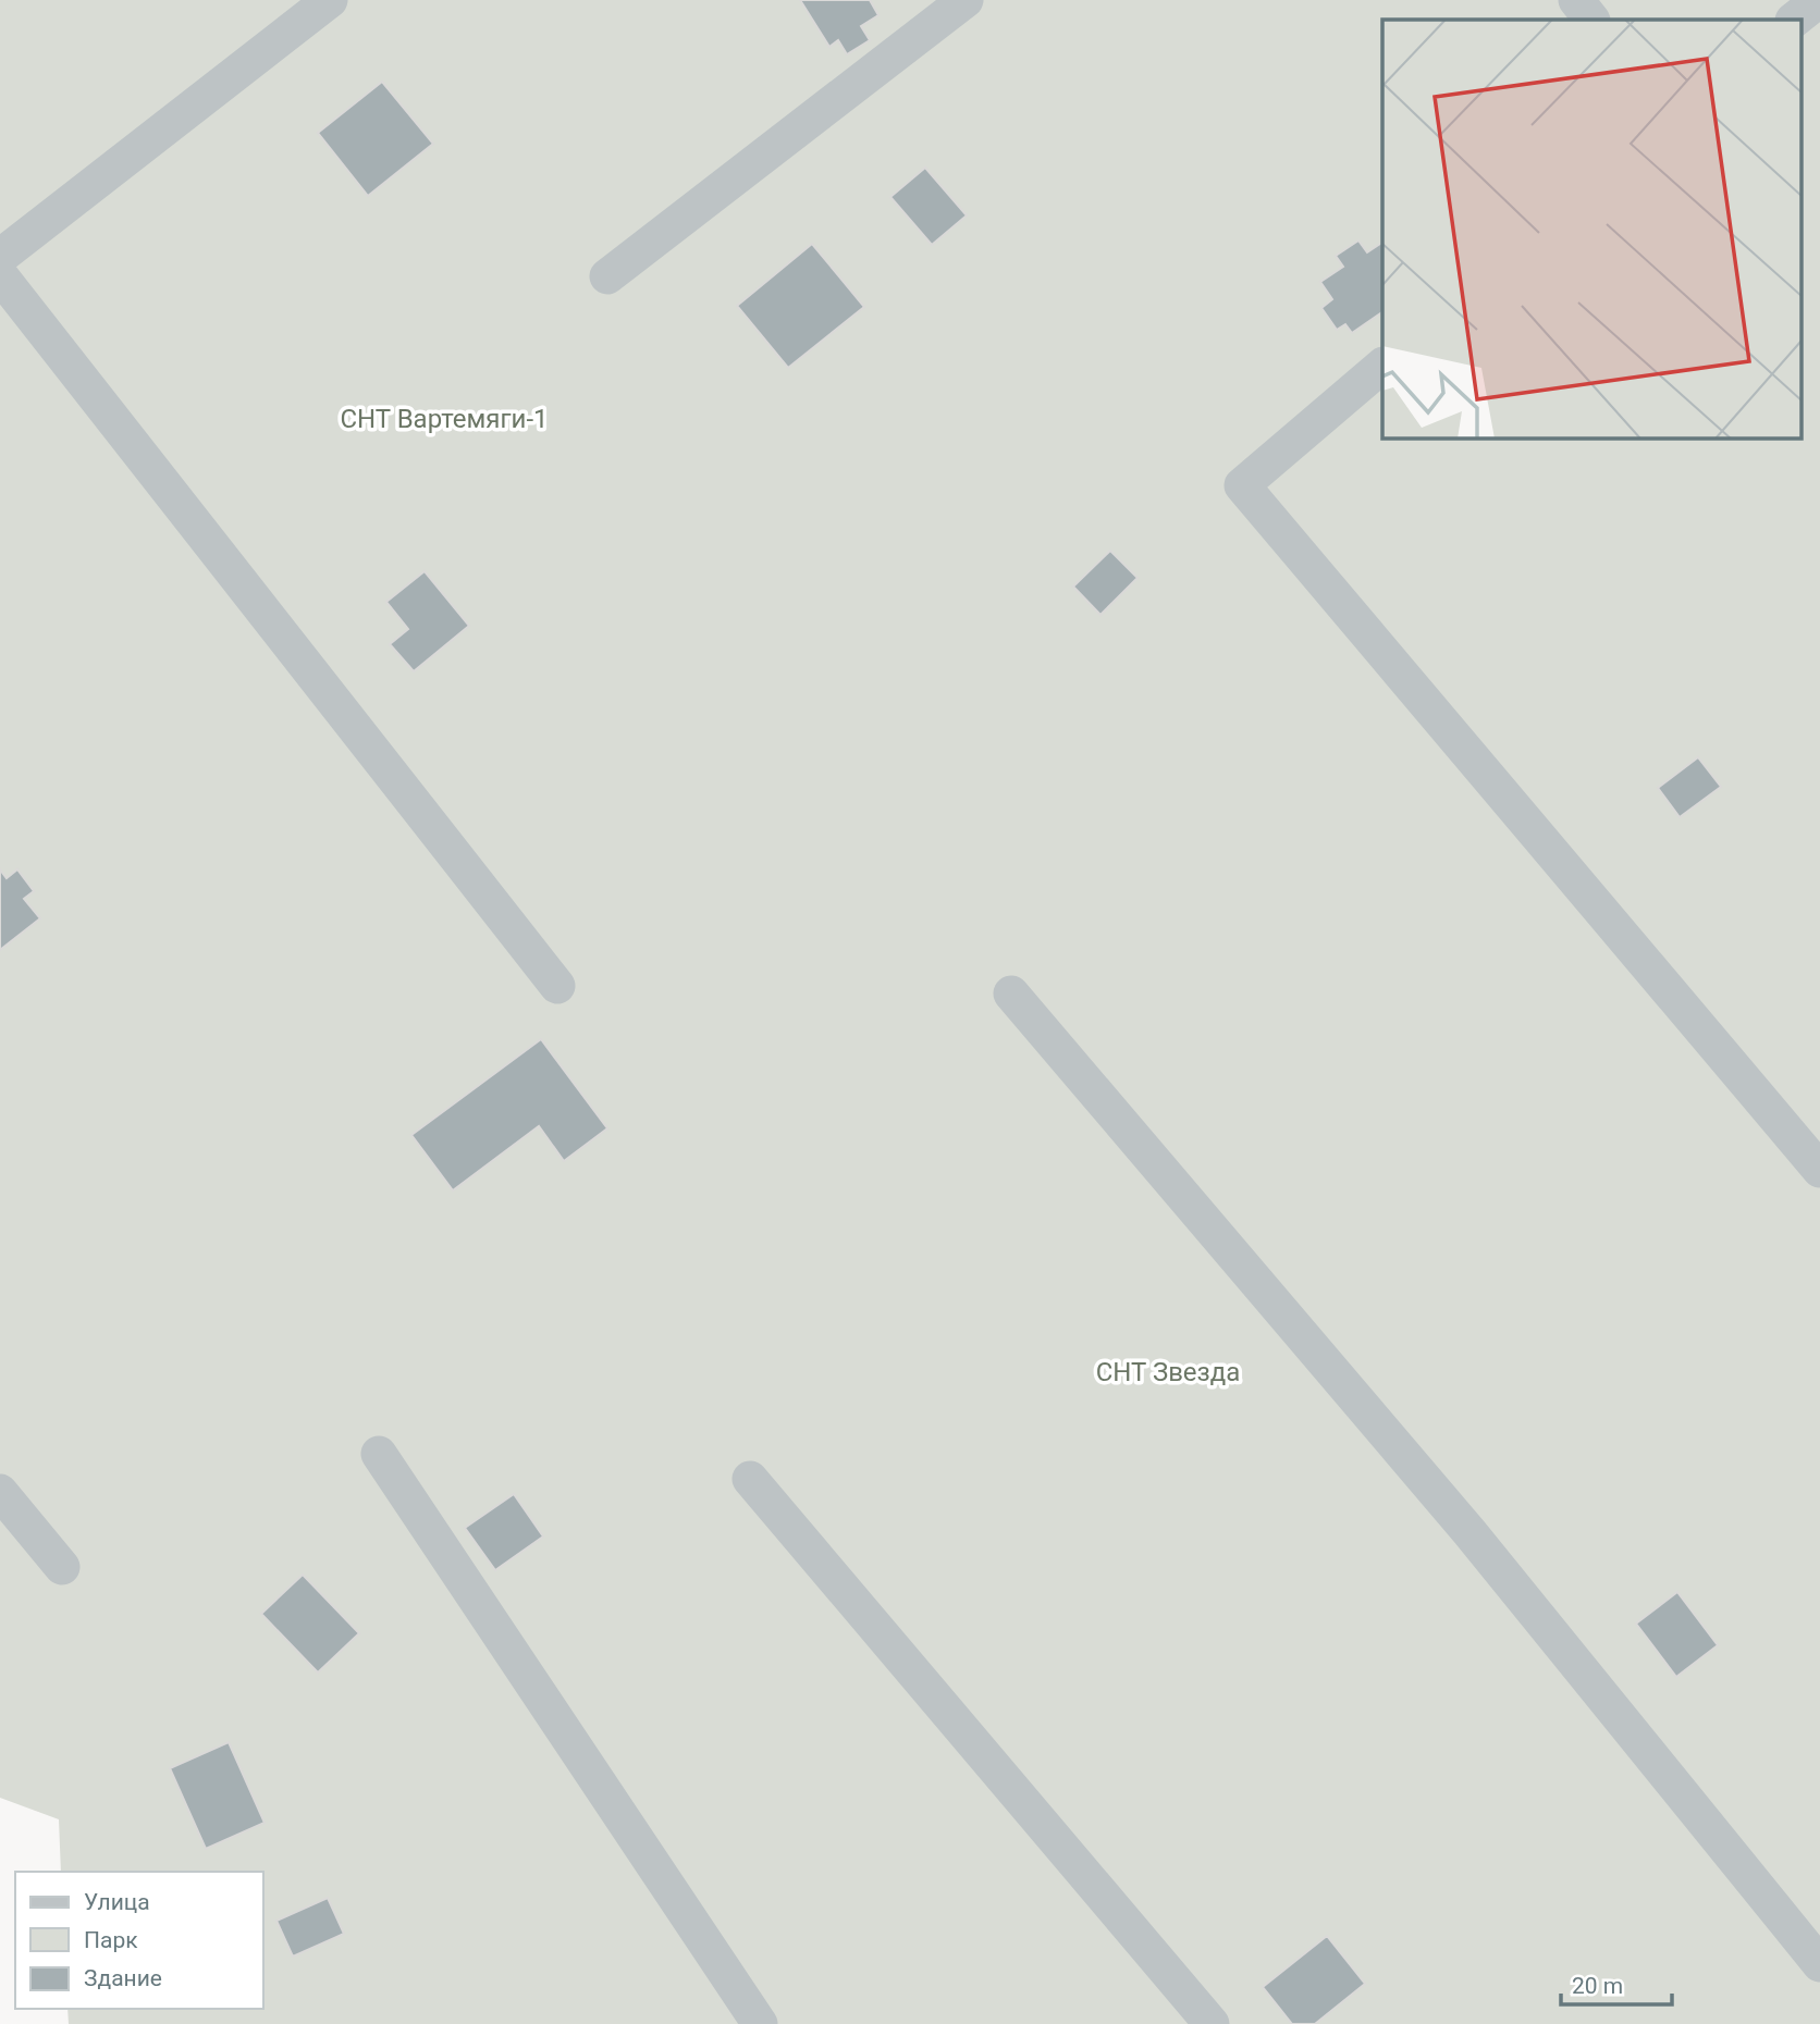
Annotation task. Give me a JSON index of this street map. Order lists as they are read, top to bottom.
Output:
{
  "parks": ["СНТ Вартемяги-1", "СНТ Звезда"],
  "legend": ["Улица", "Парк", "Здание"],
  "scale_bar": "20 m"
}
